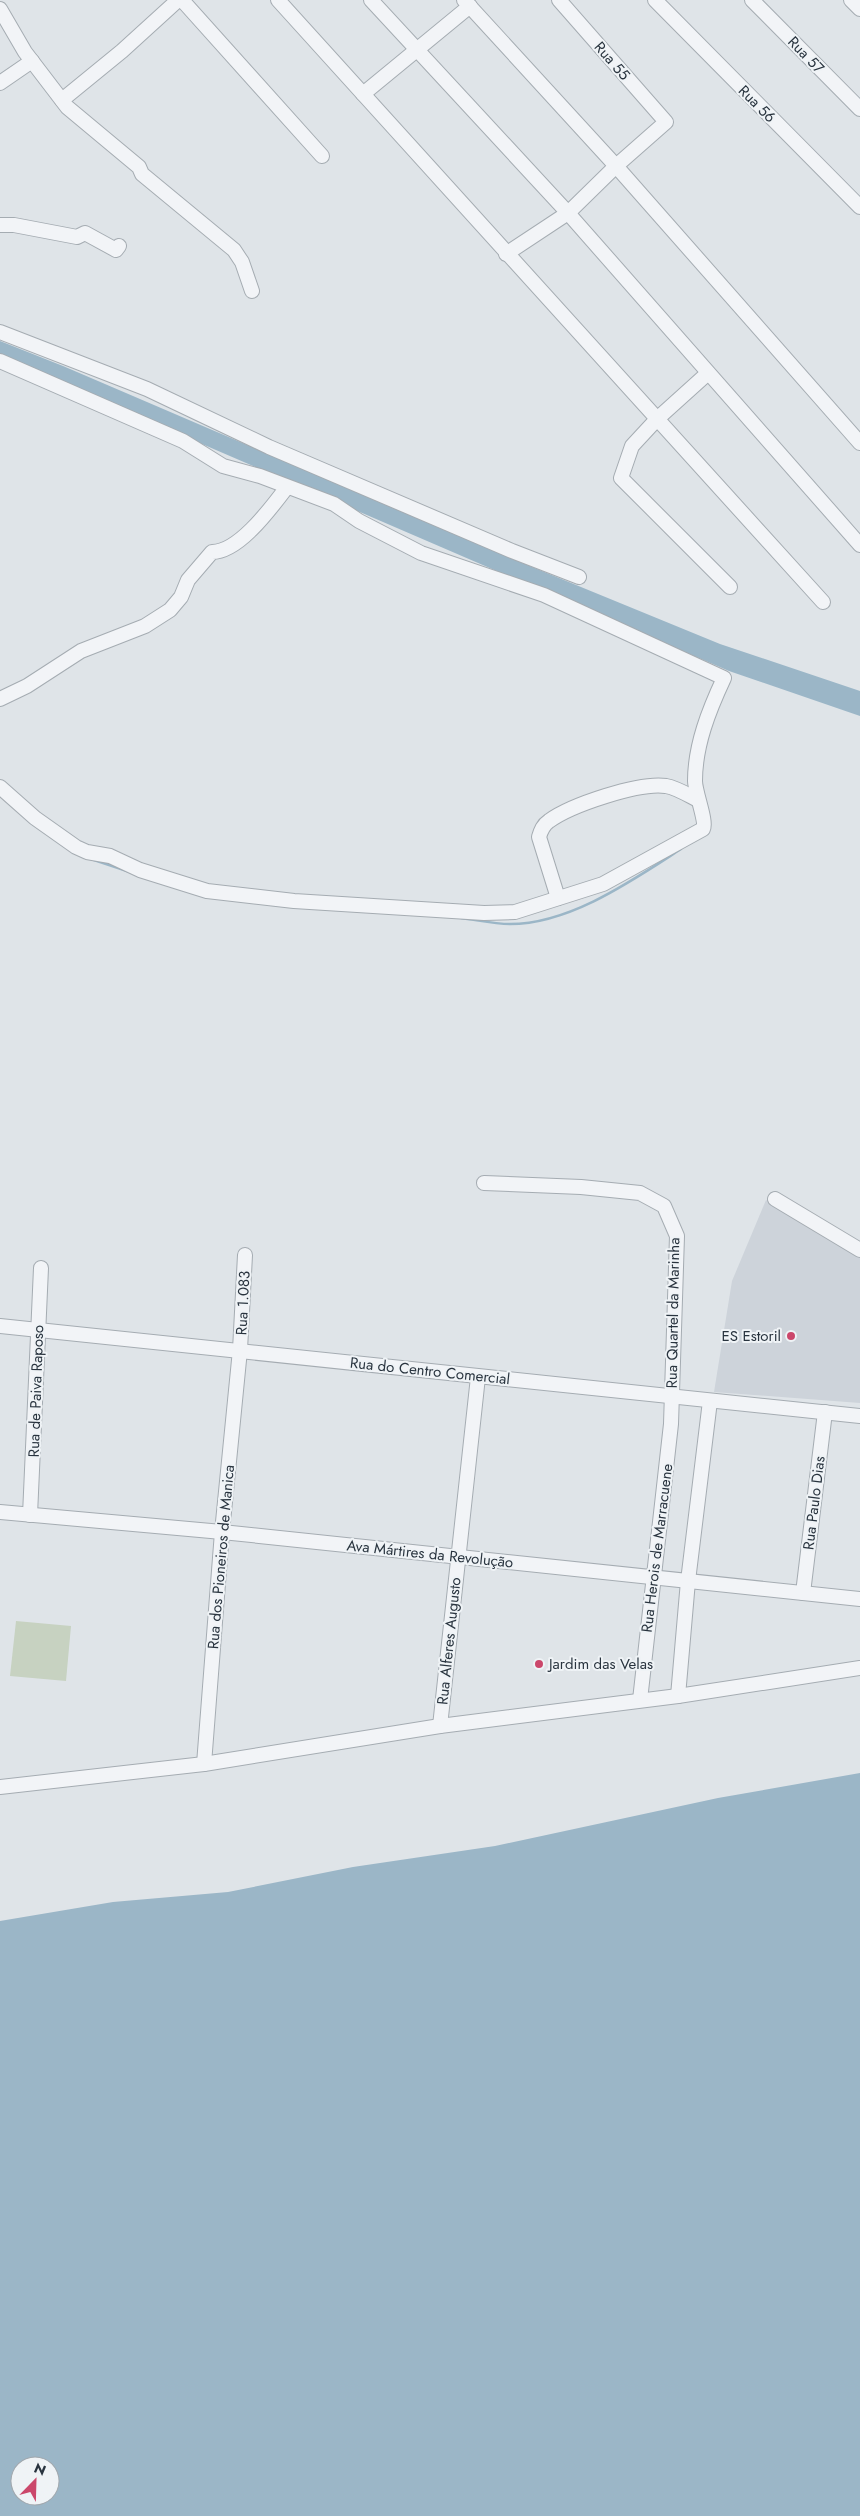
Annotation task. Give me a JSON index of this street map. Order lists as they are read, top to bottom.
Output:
{
  "streets": {
    "street": [
      "Rua 57",
      "Rua 55",
      "Rua 56",
      "Rua 1.083",
      "Rua Quartel da Marinha",
      "Rua do Centro Comercial",
      "Rua de Paiva Raposo",
      "Rua Paulo Dias",
      "Rua Herois de Marracuene",
      "Ava Mártires da Revolução",
      "Rua dos Pioneiros de Manica",
      "Rua Alferes Augusto"
    ]
  },
  "crossings": [
    ["Rua 1.083", "Rua do Centro Comercial"],
    ["Rua 1.083", "Rua dos Pioneiros de Manica"],
    ["Rua Quartel da Marinha", "Rua do Centro Comercial"],
    ["Rua Quartel da Marinha", "Rua Herois de Marracuene"],
    ["Rua do Centro Comercial", "Rua de Paiva Raposo"],
    ["Rua do Centro Comercial", "Rua Paulo Dias"],
    ["Rua do Centro Comercial", "Rua Herois de Marracuene"],
    ["Rua do Centro Comercial", "Rua dos Pioneiros de Manica"],
    ["Rua do Centro Comercial", "Rua Alferes Augusto"],
    ["Rua de Paiva Raposo", "Ava Mártires da Revolução"],
    ["Rua Paulo Dias", "Ava Mártires da Revolução"],
    ["Rua Herois de Marracuene", "Ava Mártires da Revolução"],
    ["Ava Mártires da Revolução", "Rua dos Pioneiros de Manica"],
    ["Ava Mártires da Revolução", "Rua Alferes Augusto"]
  ],
  "places": ["ES Estoril", "Jardim das Velas"],
  "north": "top right"
}
